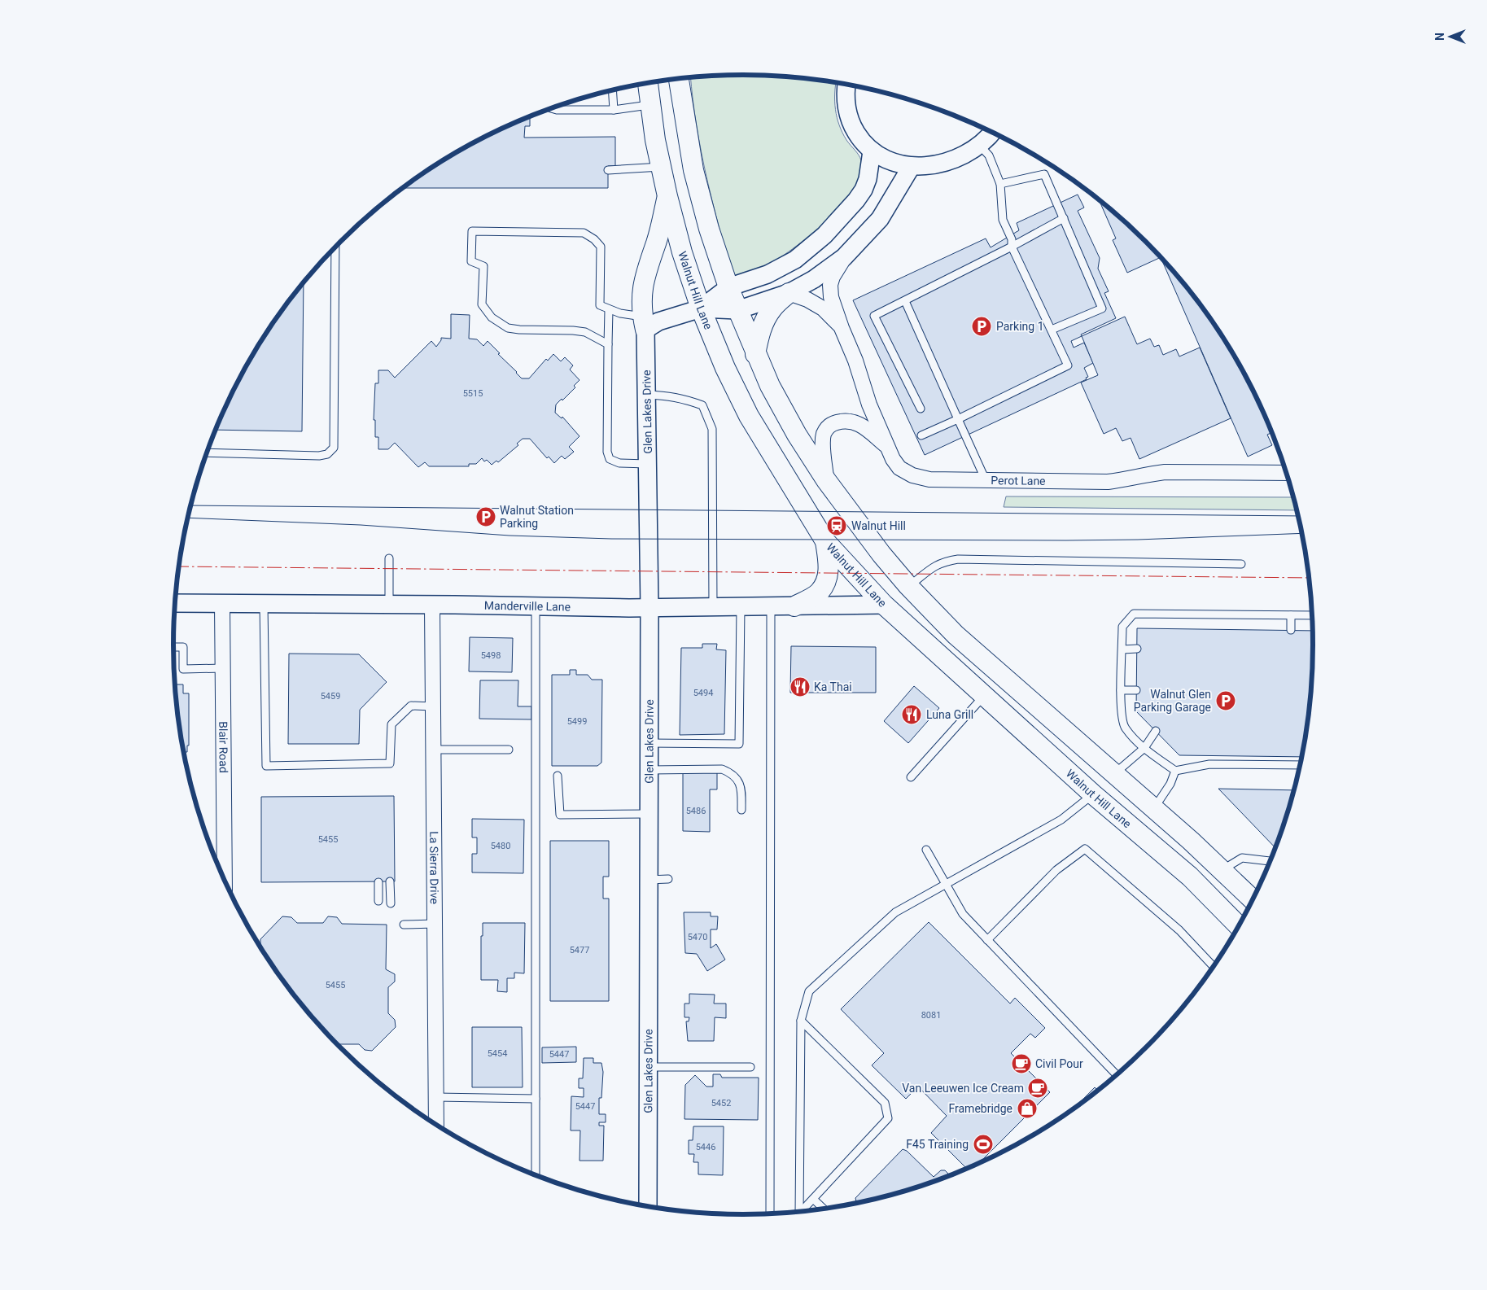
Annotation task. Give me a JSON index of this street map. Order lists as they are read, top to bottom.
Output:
{
  "streets": {
    "main road": ["Walnut Hill Lane"],
    "street": [
      "Glen Lakes Drive",
      "Perot Lane",
      "Manderville Lane",
      "Blair Road",
      "La Sierra Drive"
    ]
  },
  "crossings": [
    ["Walnut Hill Lane", "Manderville Lane"],
    ["Glen Lakes Drive", "Manderville Lane"],
    ["Manderville Lane", "Blair Road"],
    ["Manderville Lane", "La Sierra Drive"]
  ],
  "places": {
    "parking": ["Parking 1", "Walnut Station Parking", "Walnut Glen Parking Garage"],
    "station": ["Walnut Hill"],
    "restaurant": ["Ka Thai", "Luna Grill"],
    "cafe": ["Civil Pour", "Van Leeuwen Ice Cream"],
    "shop": ["Framebridge"],
    "sports": ["F45 Training"]
  },
  "house_numbers": [
    "5515",
    "5498",
    "5494",
    "5459",
    "5499",
    "5486",
    "5455",
    "5480",
    "5470",
    "5477",
    "5455",
    "8081",
    "5454",
    "5447",
    "5452",
    "5447",
    "5446"
  ],
  "north": "left"
}
